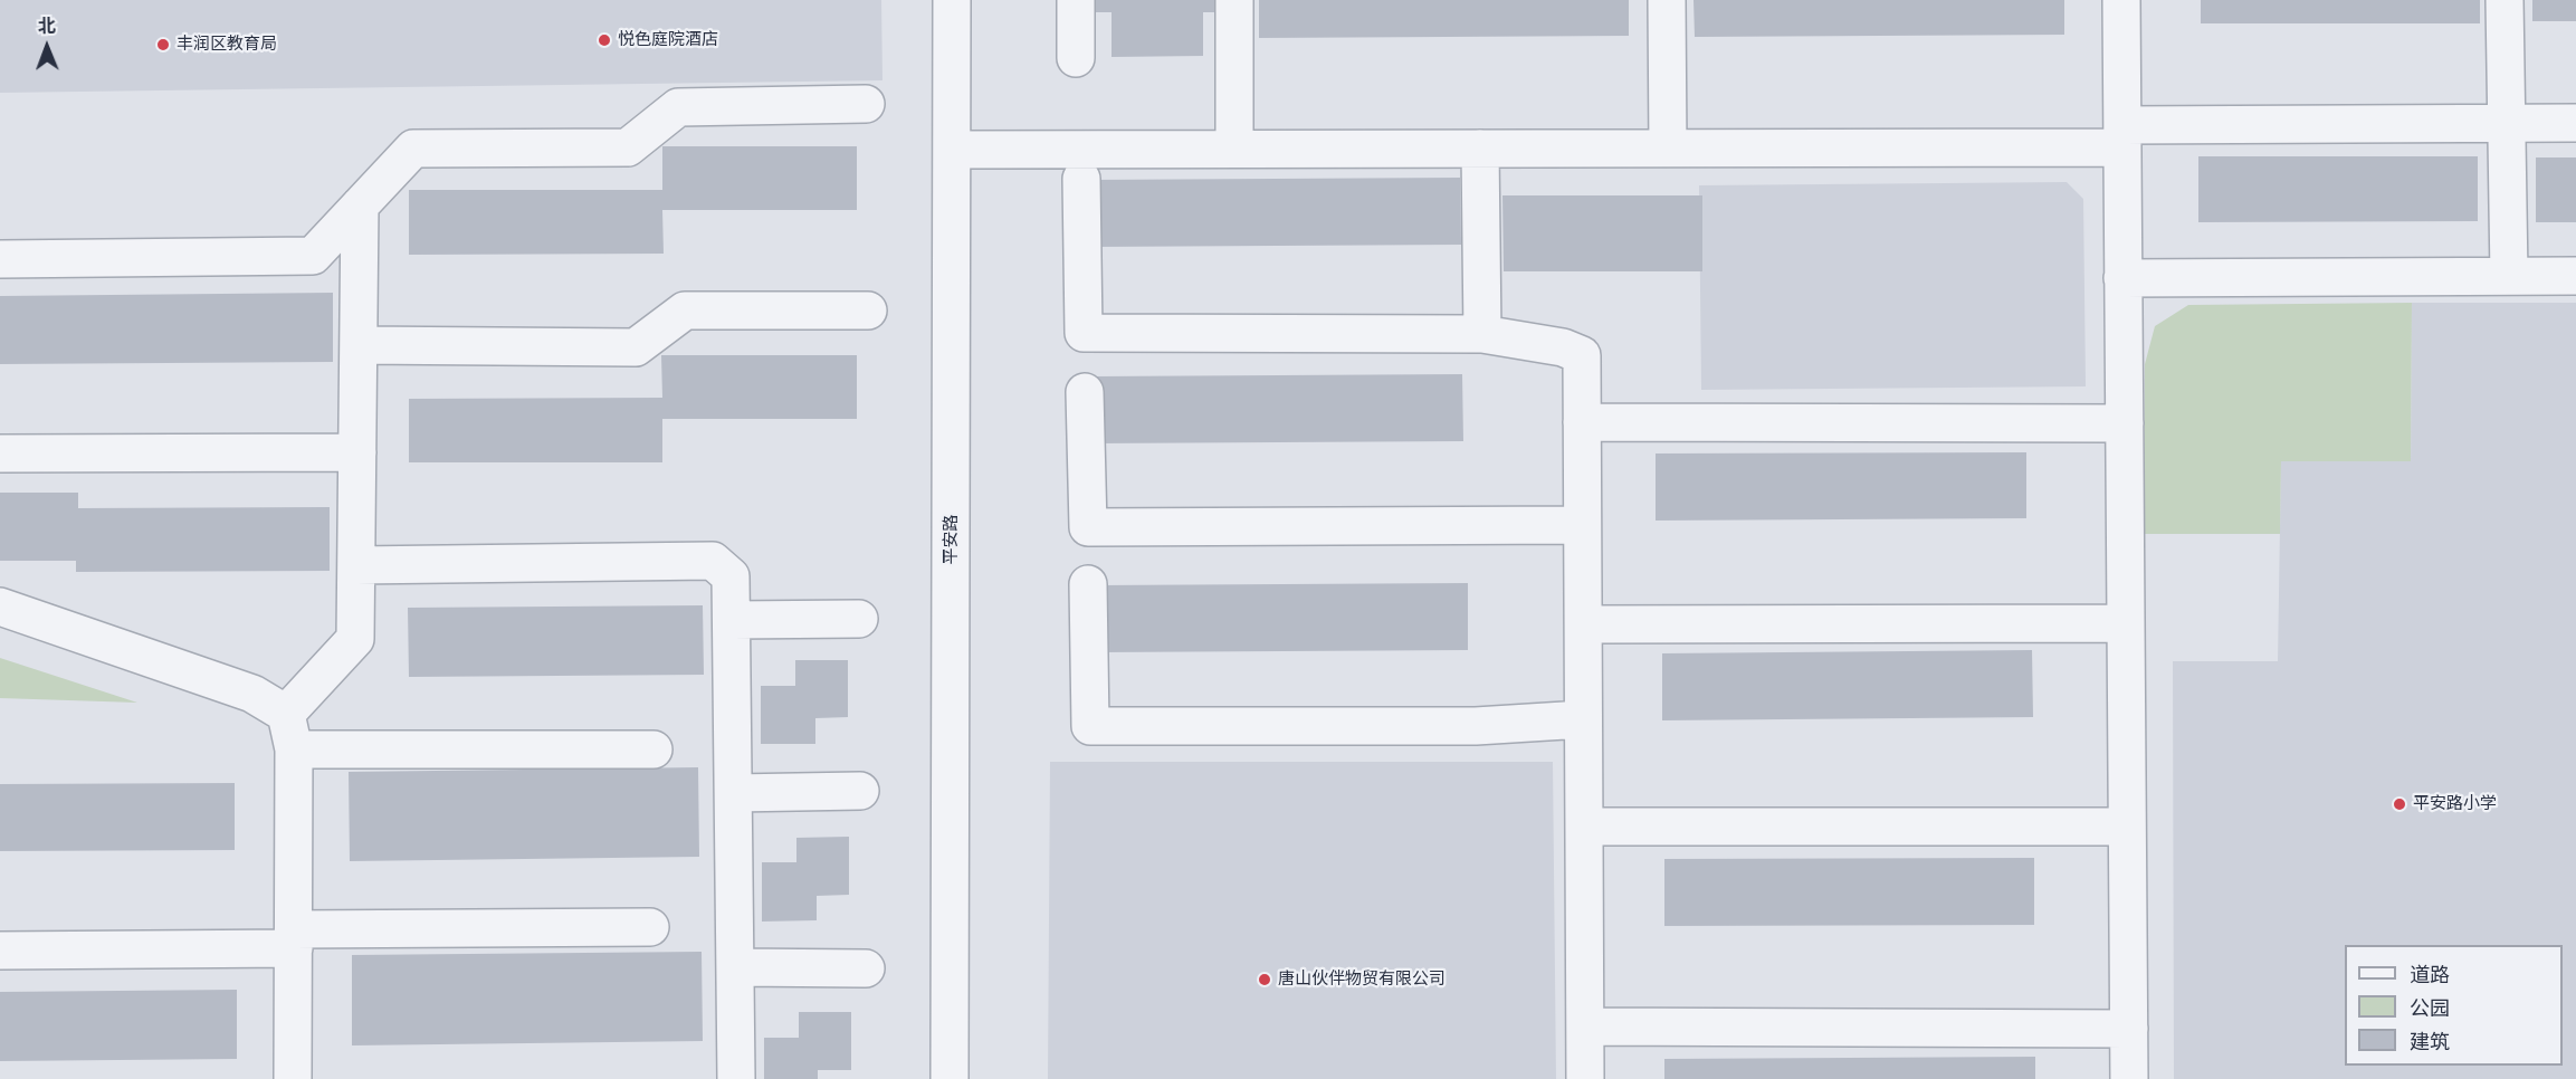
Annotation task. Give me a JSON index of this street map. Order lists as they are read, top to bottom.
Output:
{
  "streets": {
    "street": ["平安路"]
  },
  "places": [
    "悦色庭院酒店",
    "丰润区教育局",
    "平安路小学",
    "唐山伙伴物贸有限公司"
  ],
  "legend": ["道路", "公园", "建筑"],
  "north": "top"
}
